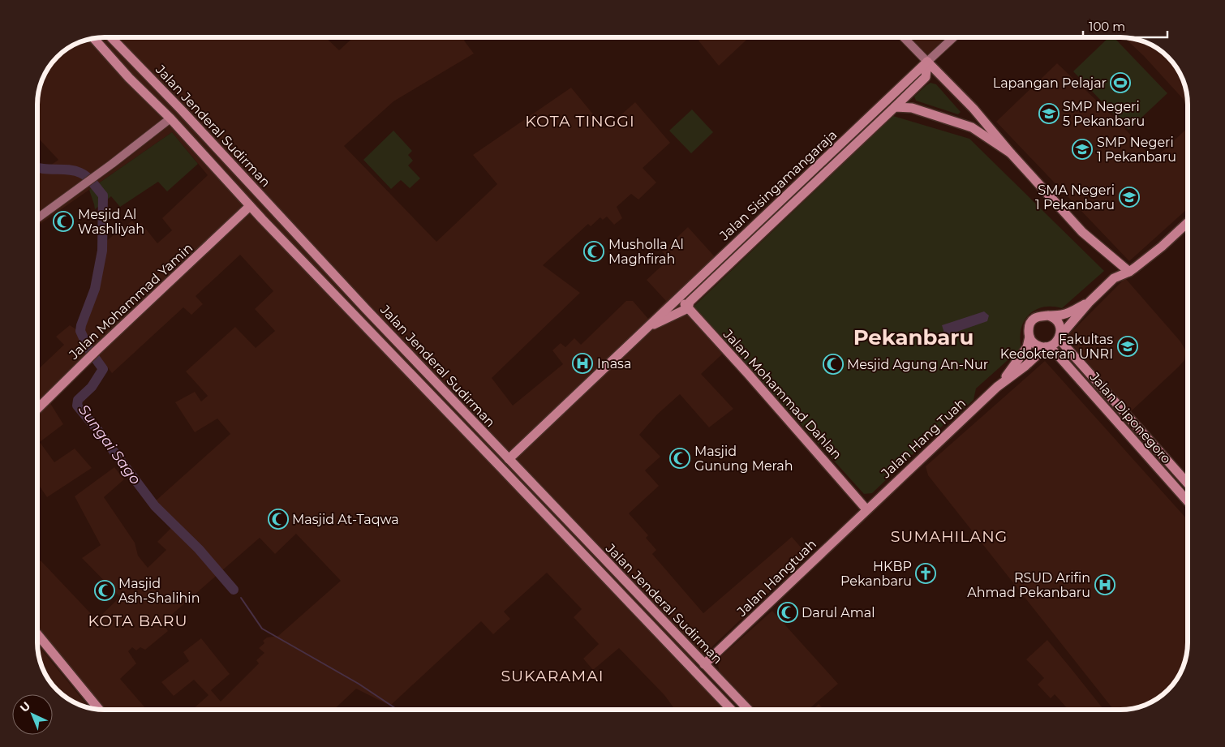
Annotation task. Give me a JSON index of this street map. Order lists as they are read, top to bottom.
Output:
{
  "streets": {
    "main road": [
      "Jalan Jenderal Sudirman",
      "Jalan Sisingamangaraja",
      "Jalan Mohammad Yamin",
      "Jalan Mohammad Dahlan",
      "Jalan Diponegoro",
      "Jalan Hang Tuah",
      "Jalan Hangtuah"
    ]
  },
  "crossings": [
    ["Jalan Jenderal Sudirman", "Jalan Sisingamangaraja"],
    ["Jalan Jenderal Sudirman", "Jalan Mohammad Yamin"],
    ["Jalan Jenderal Sudirman", "Jalan Hangtuah"],
    ["Jalan Sisingamangaraja", "Jalan Mohammad Dahlan"],
    ["Jalan Mohammad Dahlan", "Jalan Hang Tuah"],
    ["Jalan Mohammad Dahlan", "Jalan Hangtuah"],
    ["Jalan Diponegoro", "Jalan Hang Tuah"],
    ["Jalan Hang Tuah", "Jalan Hangtuah"]
  ],
  "districts": [
    "KOTA TINGGI",
    "Pekanbaru",
    "SUMAHILANG",
    "KOTA BARU",
    "SUKARAMAI"
  ],
  "water": ["Sungai Sago"],
  "places": {
    "sports": ["Lapangan Pelajar"],
    "school or university": [
      "SMP Negeri 5 Pekanbaru",
      "SMP Negeri 1 Pekanbaru",
      "SMA Negeri 1 Pekanbaru",
      "Fakultas Kedokteran UNRI"
    ],
    "mosque": [
      "Mesjid Al Washliyah",
      "Musholla Al Maghfirah",
      "Mesjid Agung An-Nur",
      "Masjid Gunung Merah",
      "Masjid At-Taqwa",
      "Masjid Ash-Shalihin",
      "Darul Amal"
    ],
    "hospital": ["Inasa", "RSUD Arifin Ahmad Pekanbaru"],
    "church": ["HKBP Pekanbaru"]
  },
  "scale_bar": "100 m",
  "north": "top left"
}
